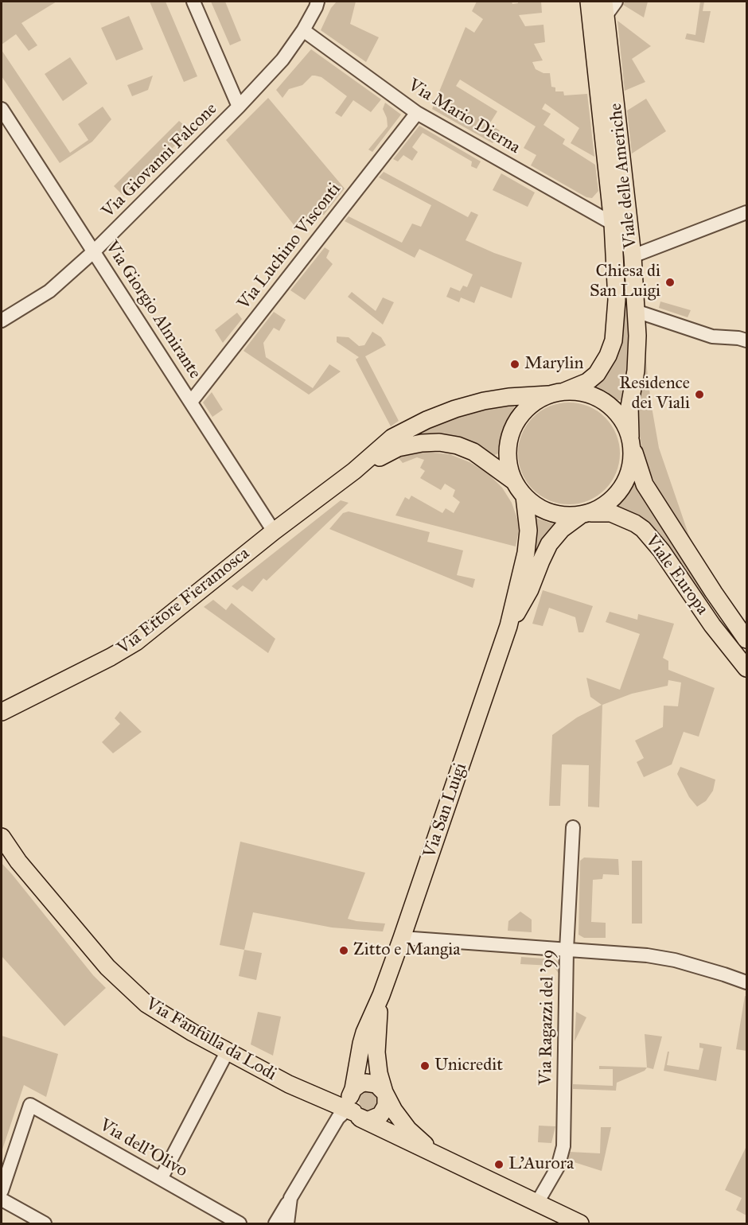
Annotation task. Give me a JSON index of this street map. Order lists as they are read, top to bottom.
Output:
{
  "streets": {
    "main road": [
      "Viale delle Americhe",
      "Viale Europa",
      "Via Ettore Fieramosca",
      "Via San Luigi",
      "Via Fanfulla da Lodi"
    ],
    "street": [
      "Via Mario Dierna",
      "Via Giovanni Falcone",
      "Via Luchino Visconti",
      "Via Giorgio Almirante",
      "Via Ragazzi del '99",
      "Via dell'Olivo"
    ]
  },
  "crossings": [
    ["Via Mario Dierna", "Via Giovanni Falcone"],
    ["Via Mario Dierna", "Viale delle Americhe"],
    ["Via Mario Dierna", "Via Luchino Visconti"],
    ["Via Giovanni Falcone", "Via Giorgio Almirante"],
    ["Viale delle Americhe", "Viale Europa"],
    ["Via Luchino Visconti", "Via Giorgio Almirante"],
    ["Via Giorgio Almirante", "Via Ettore Fieramosca"],
    ["Via San Luigi", "Via Fanfulla da Lodi"],
    ["Via Ragazzi del '99", "Via Fanfulla da Lodi"]
  ],
  "places": [
    "Chiesa di San Luigi",
    "Marylin",
    "Residence dei Viali",
    "Zitto e Mangia",
    "Unicredit",
    "L'Aurora"
  ]
}
